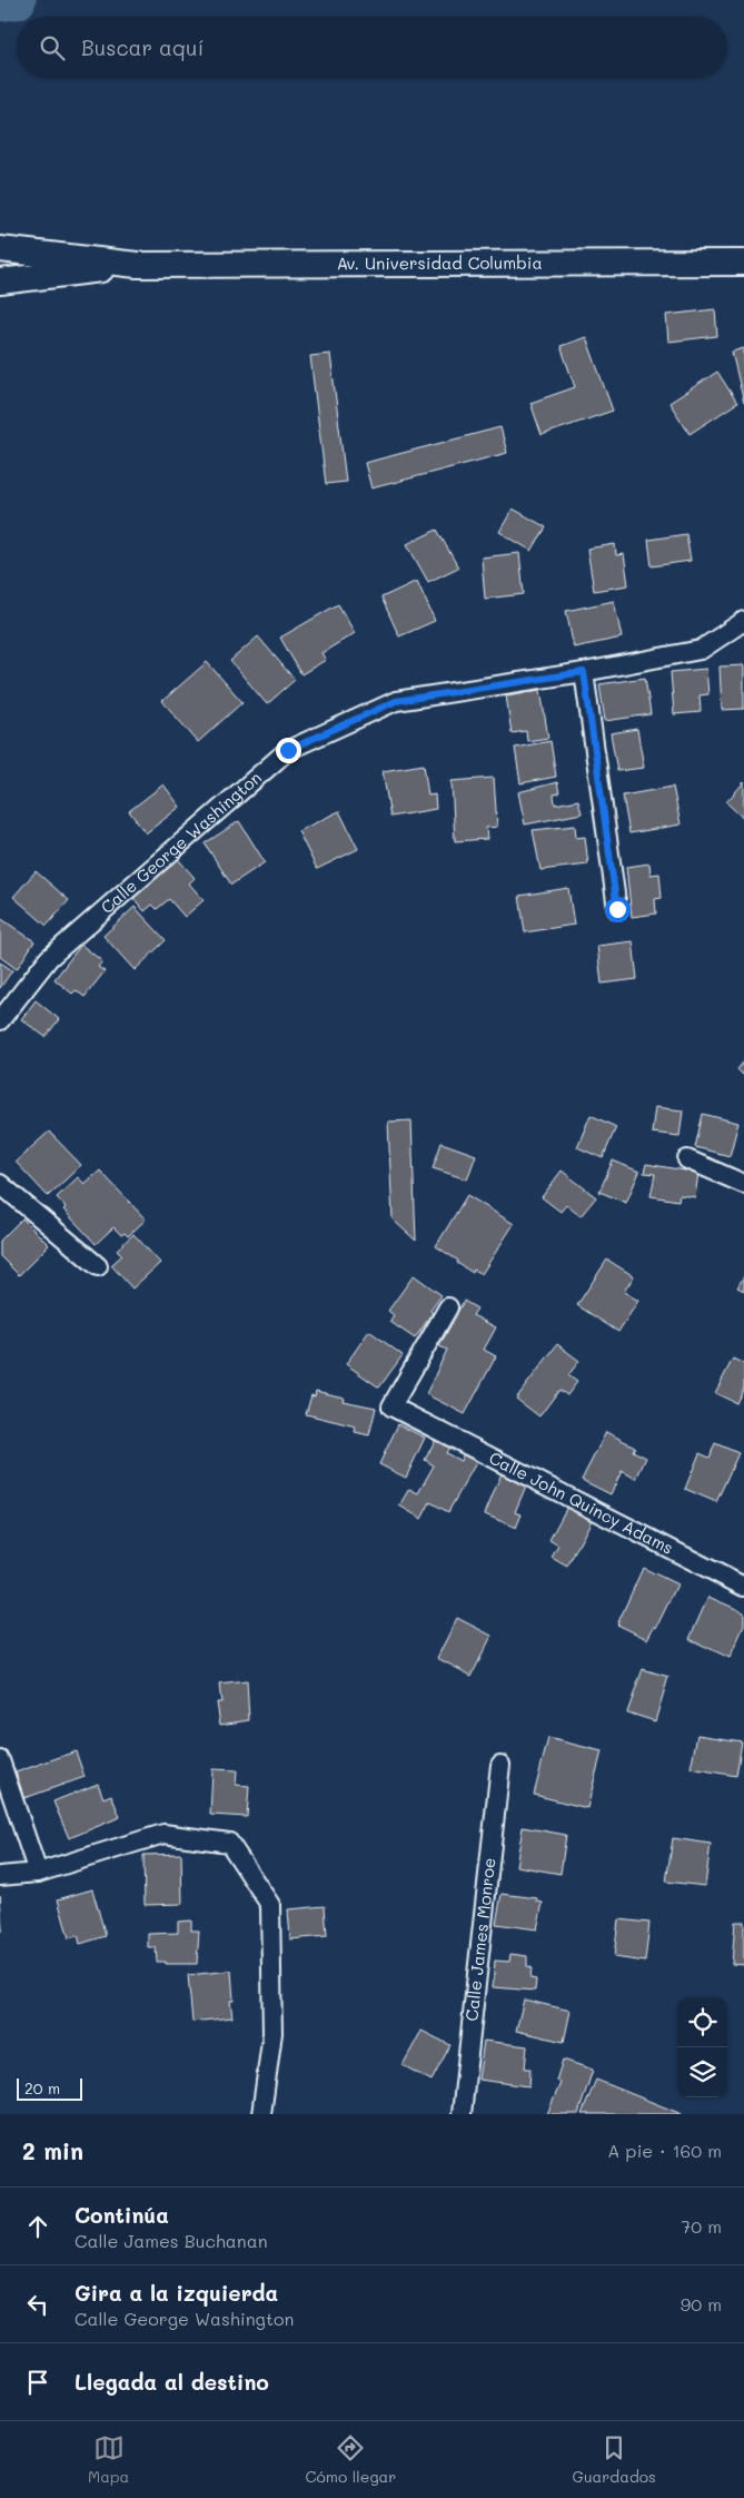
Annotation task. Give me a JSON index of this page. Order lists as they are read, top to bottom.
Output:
{
  "streets": {
    "main road": ["Av. Universidad Columbia"],
    "street": ["Calle George Washington", "Calle John Quincy Adams", "Calle James Monroe"]
  },
  "scale_bar": "20 m",
  "page": {
    "search": "Buscar aquí",
    "scale": "20 m",
    "heading": ["2 min", "A pie · 160 m"],
    "list": [
      ["Continúa", "Calle James Buchanan", "70 m"],
      ["Gira a la izquierda", "Calle George Washington", "90 m"],
      "Llegada al destino"
    ],
    "nav": ["Mapa", "Cómo llegar", "Guardados"]
  }
}
